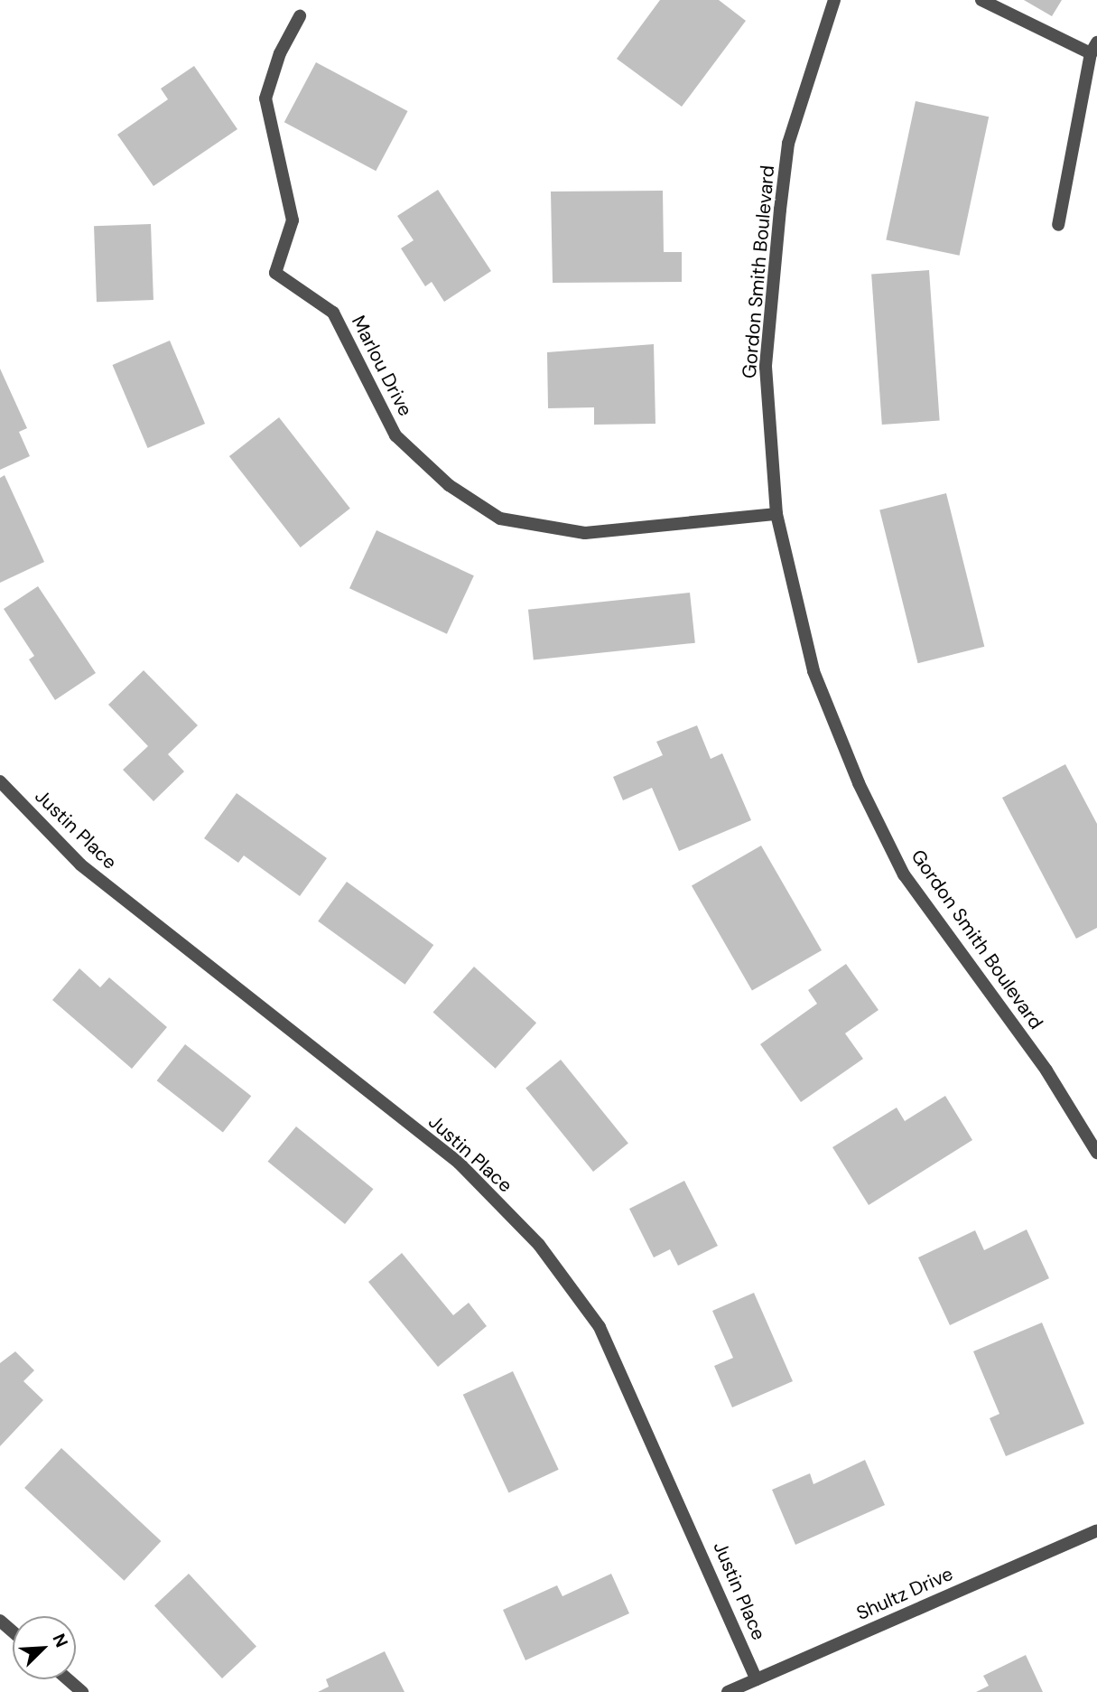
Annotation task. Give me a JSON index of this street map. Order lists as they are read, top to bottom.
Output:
{
  "streets": {
    "street": [
      "Gordon Smith Boulevard",
      "Marlou Drive",
      "Justin Place",
      "Shultz Drive"
    ]
  },
  "crossings": [
    ["Gordon Smith Boulevard", "Marlou Drive"],
    ["Justin Place", "Shultz Drive"]
  ],
  "north": "top right"
}
